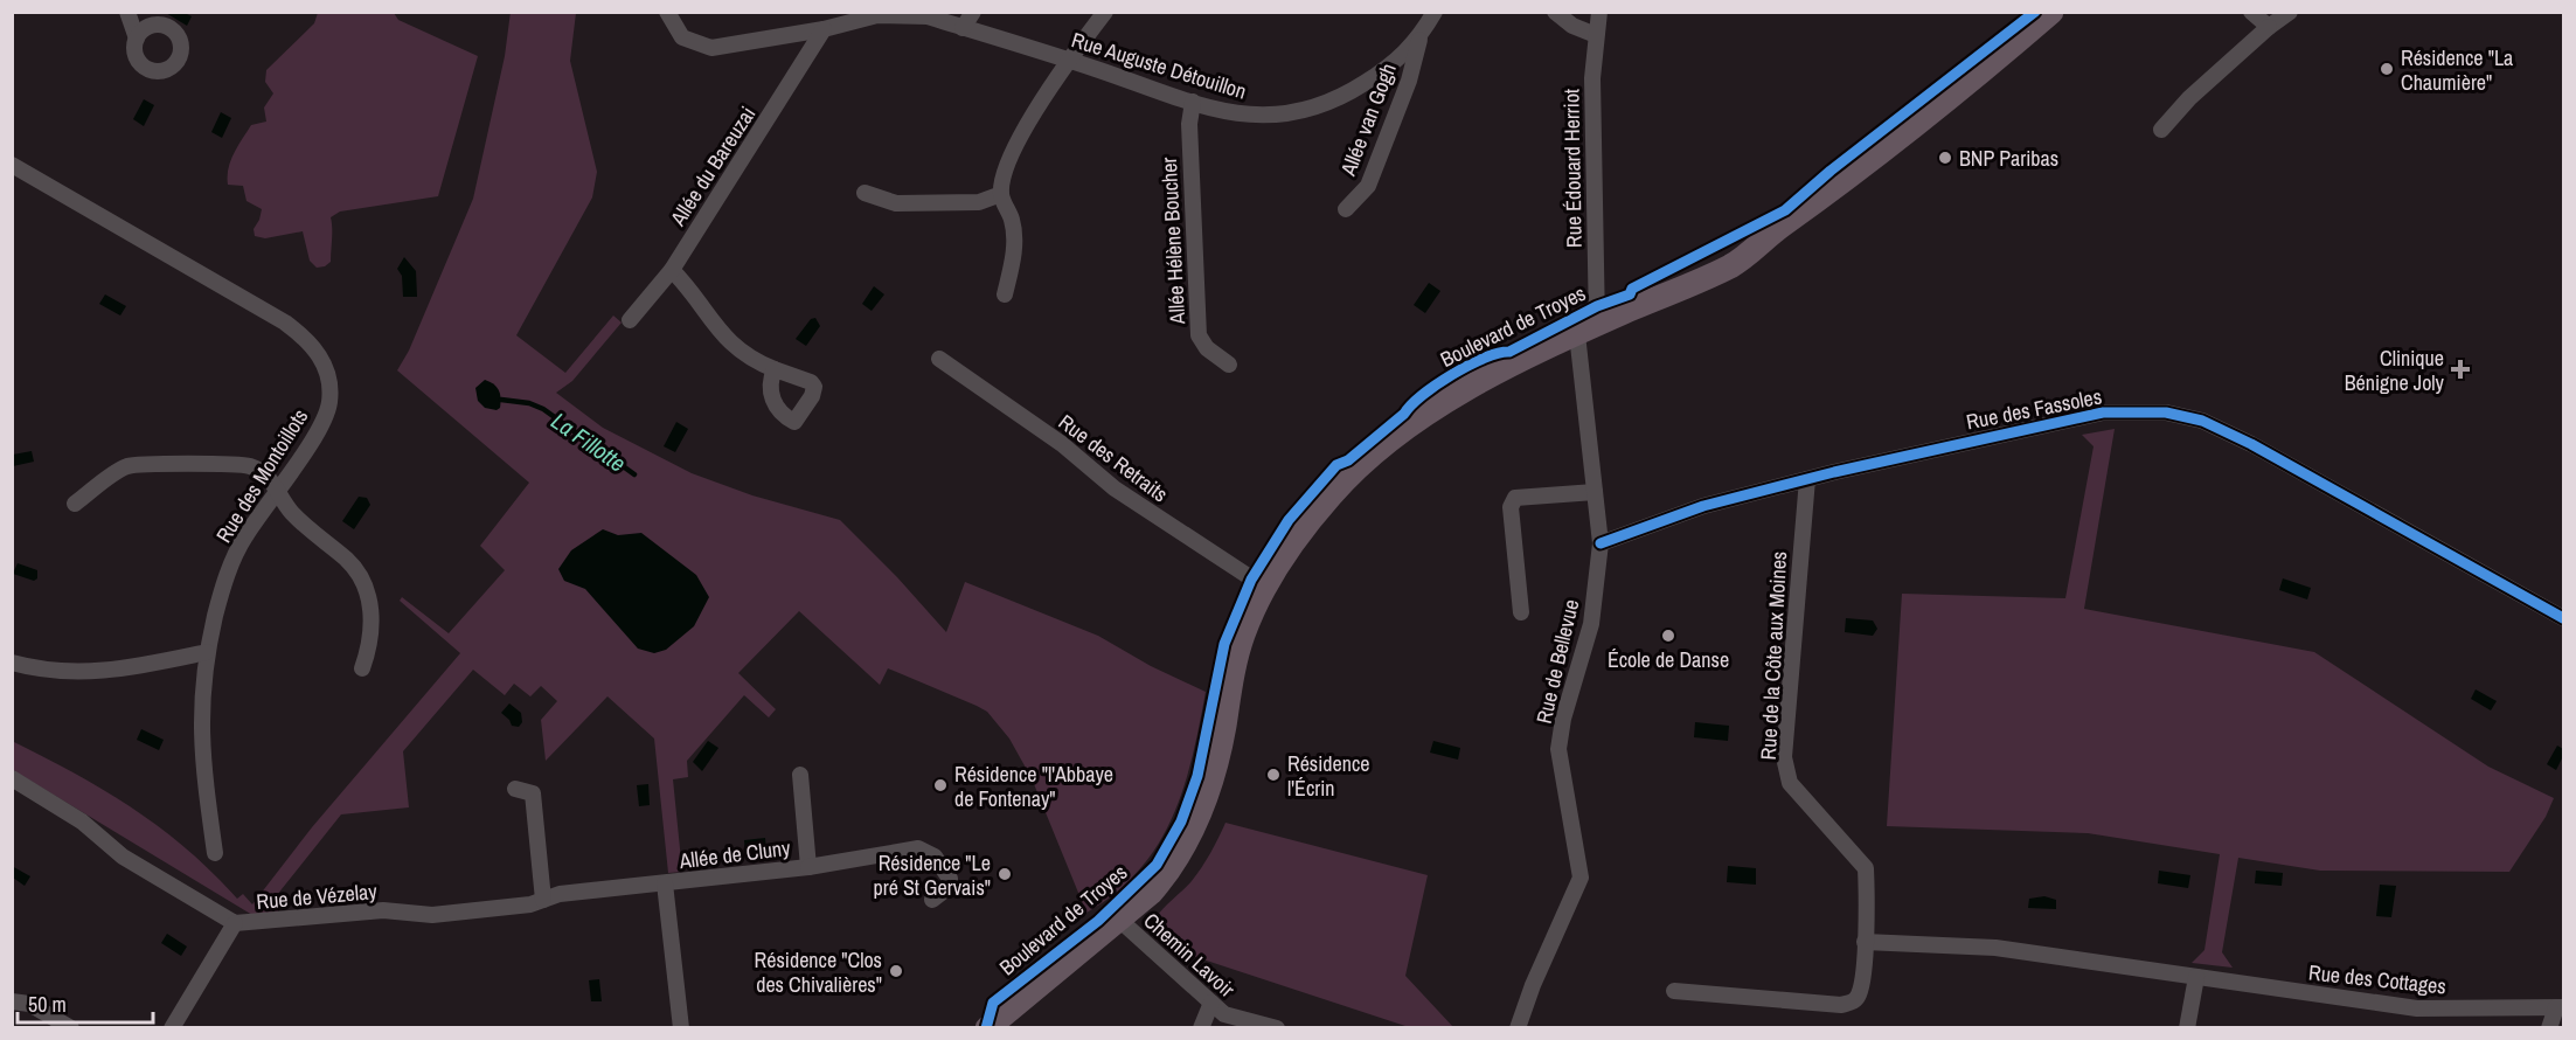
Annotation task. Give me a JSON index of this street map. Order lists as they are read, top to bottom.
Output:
{
  "streets": {
    "main road": ["Boulevard de Troyes"],
    "street": [
      "Rue Auguste Détouillon",
      "Allée van Gogh",
      "Allée du Bareuzai",
      "Rue Édouard Herriot",
      "Allée Hélène Boucher",
      "Rue des Fassoles",
      "Rue des Retraits",
      "Rue des Montoillots",
      "Rue de la Côte aux Moines",
      "Rue de Bellevue",
      "Allée de Cluny",
      "Rue de Vézelay",
      "Chemin Lavoir",
      "Rue des Cottages"
    ]
  },
  "crossings": [
    ["Rue Auguste Détouillon", "Allée van Gogh"],
    ["Rue Auguste Détouillon", "Allée du Bareuzai"],
    ["Rue Auguste Détouillon", "Allée Hélène Boucher"],
    ["Rue Édouard Herriot", "Boulevard de Troyes"],
    ["Rue Édouard Herriot", "Rue de Bellevue"],
    ["Boulevard de Troyes", "Rue des Retraits"],
    ["Boulevard de Troyes", "Rue de Bellevue"],
    ["Boulevard de Troyes", "Chemin Lavoir"],
    ["Rue des Fassoles", "Rue de la Côte aux Moines"],
    ["Rue des Fassoles", "Rue de Bellevue"],
    ["Rue de la Côte aux Moines", "Rue des Cottages"],
    ["Allée de Cluny", "Rue de Vézelay"]
  ],
  "water": ["La Fillotte"],
  "places": {
    "other": [
      "Résidence \"La Chaumière\"",
      "BNP Paribas",
      "École de Danse",
      "Résidence l'Écrin",
      "Résidence \"l'Abbaye de Fontenay\"",
      "Résidence \"Le pré St Gervais\"",
      "Résidence \"Clos des Chivalières\""
    ],
    "health": ["Clinique Bénigne Joly"]
  },
  "scale_bar": "50 m"
}
